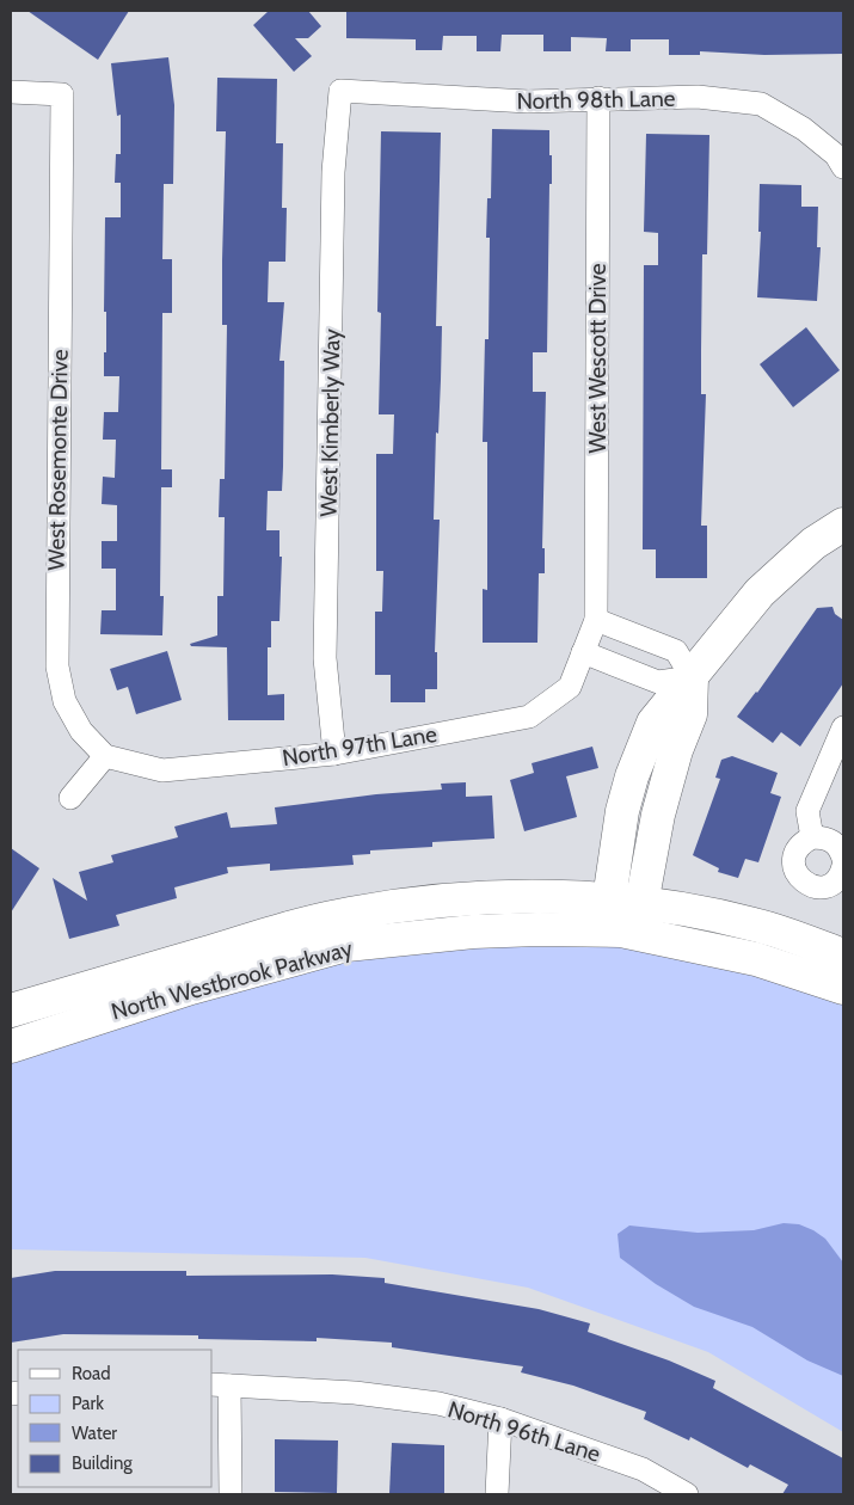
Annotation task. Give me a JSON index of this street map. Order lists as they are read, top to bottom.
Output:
{
  "streets": {
    "street": [
      "North 98th Lane",
      "West Wescott Drive",
      "West Kimberly Way",
      "West Rosemonte Drive",
      "North 97th Lane",
      "North Westbrook Parkway",
      "North 96th Lane"
    ]
  },
  "crossings": [
    ["North 98th Lane", "West Wescott Drive"],
    ["North 98th Lane", "West Kimberly Way"],
    ["West Wescott Drive", "North 97th Lane"],
    ["West Kimberly Way", "North 97th Lane"],
    ["West Rosemonte Drive", "North 97th Lane"]
  ],
  "legend": [
    "Road",
    "Park",
    "Water",
    "Building"
  ]
}
